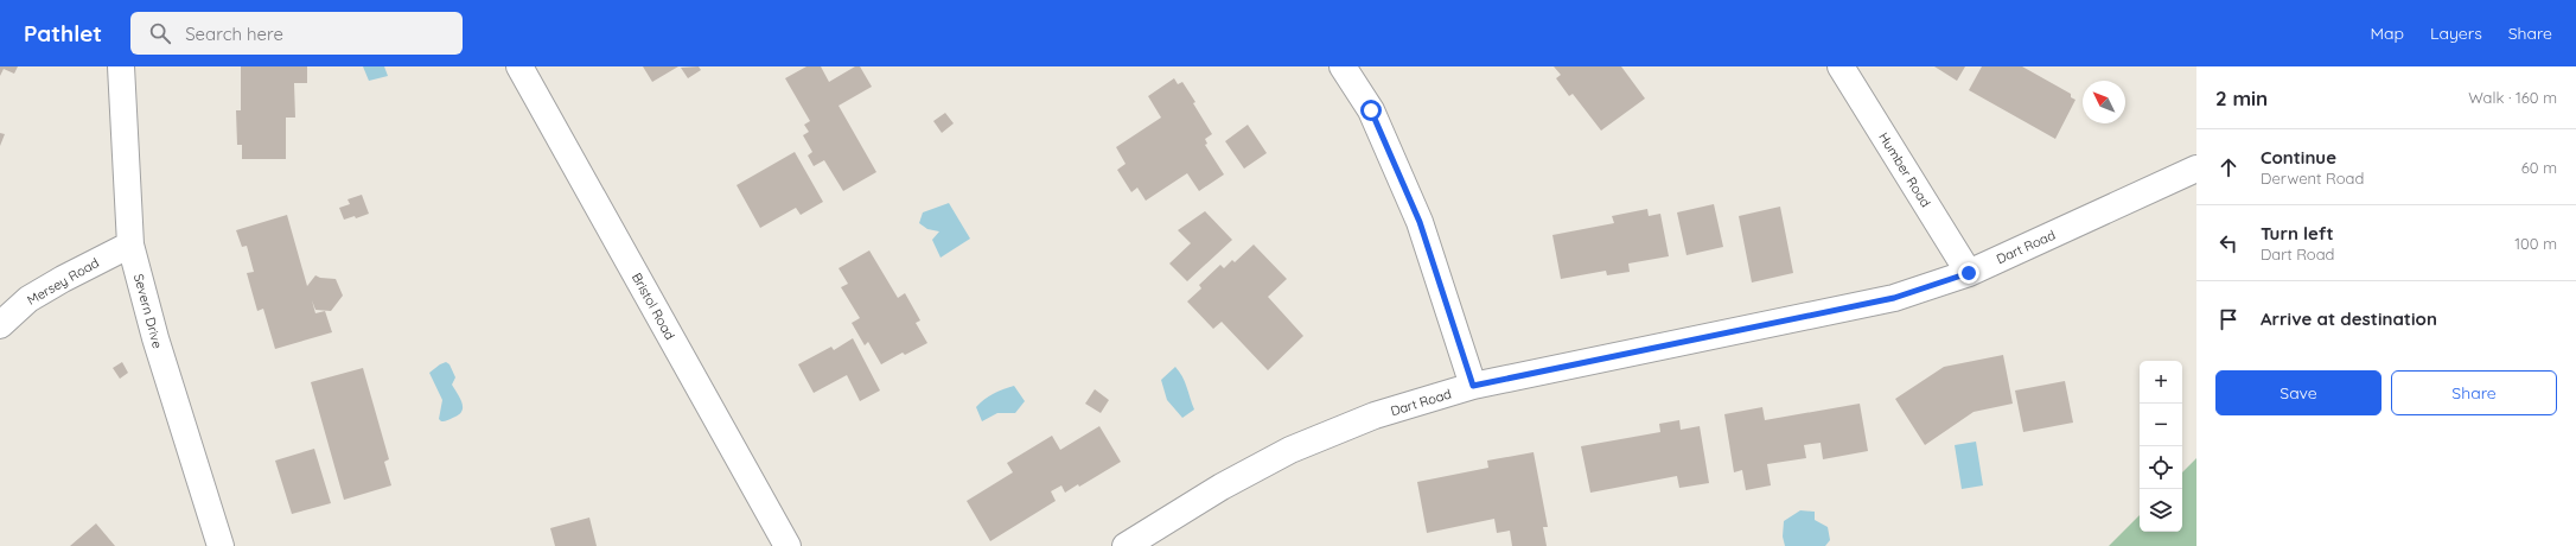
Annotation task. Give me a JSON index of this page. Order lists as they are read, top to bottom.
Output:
{
  "streets": {
    "street": [
      "Humber Road",
      "Dart Road",
      "Mersey Road",
      "Bristol Road",
      "Severn Drive"
    ]
  },
  "crossings": [
    ["Humber Road", "Dart Road"],
    ["Mersey Road", "Severn Drive"]
  ],
  "north": "top left",
  "page": {
    "header": "Pathlet",
    "search": "Search here",
    "nav": ["Map", "Layers", "Share"],
    "heading": ["2 min", "Walk · 160 m"],
    "list": [
      ["Continue", "Derwent Road", "60 m"],
      ["Turn left", "Dart Road", "100 m"],
      "Arrive at destination"
    ],
    "buttons": ["Save", "Share"],
    "map_buttons": ["+", "−"]
  }
}
